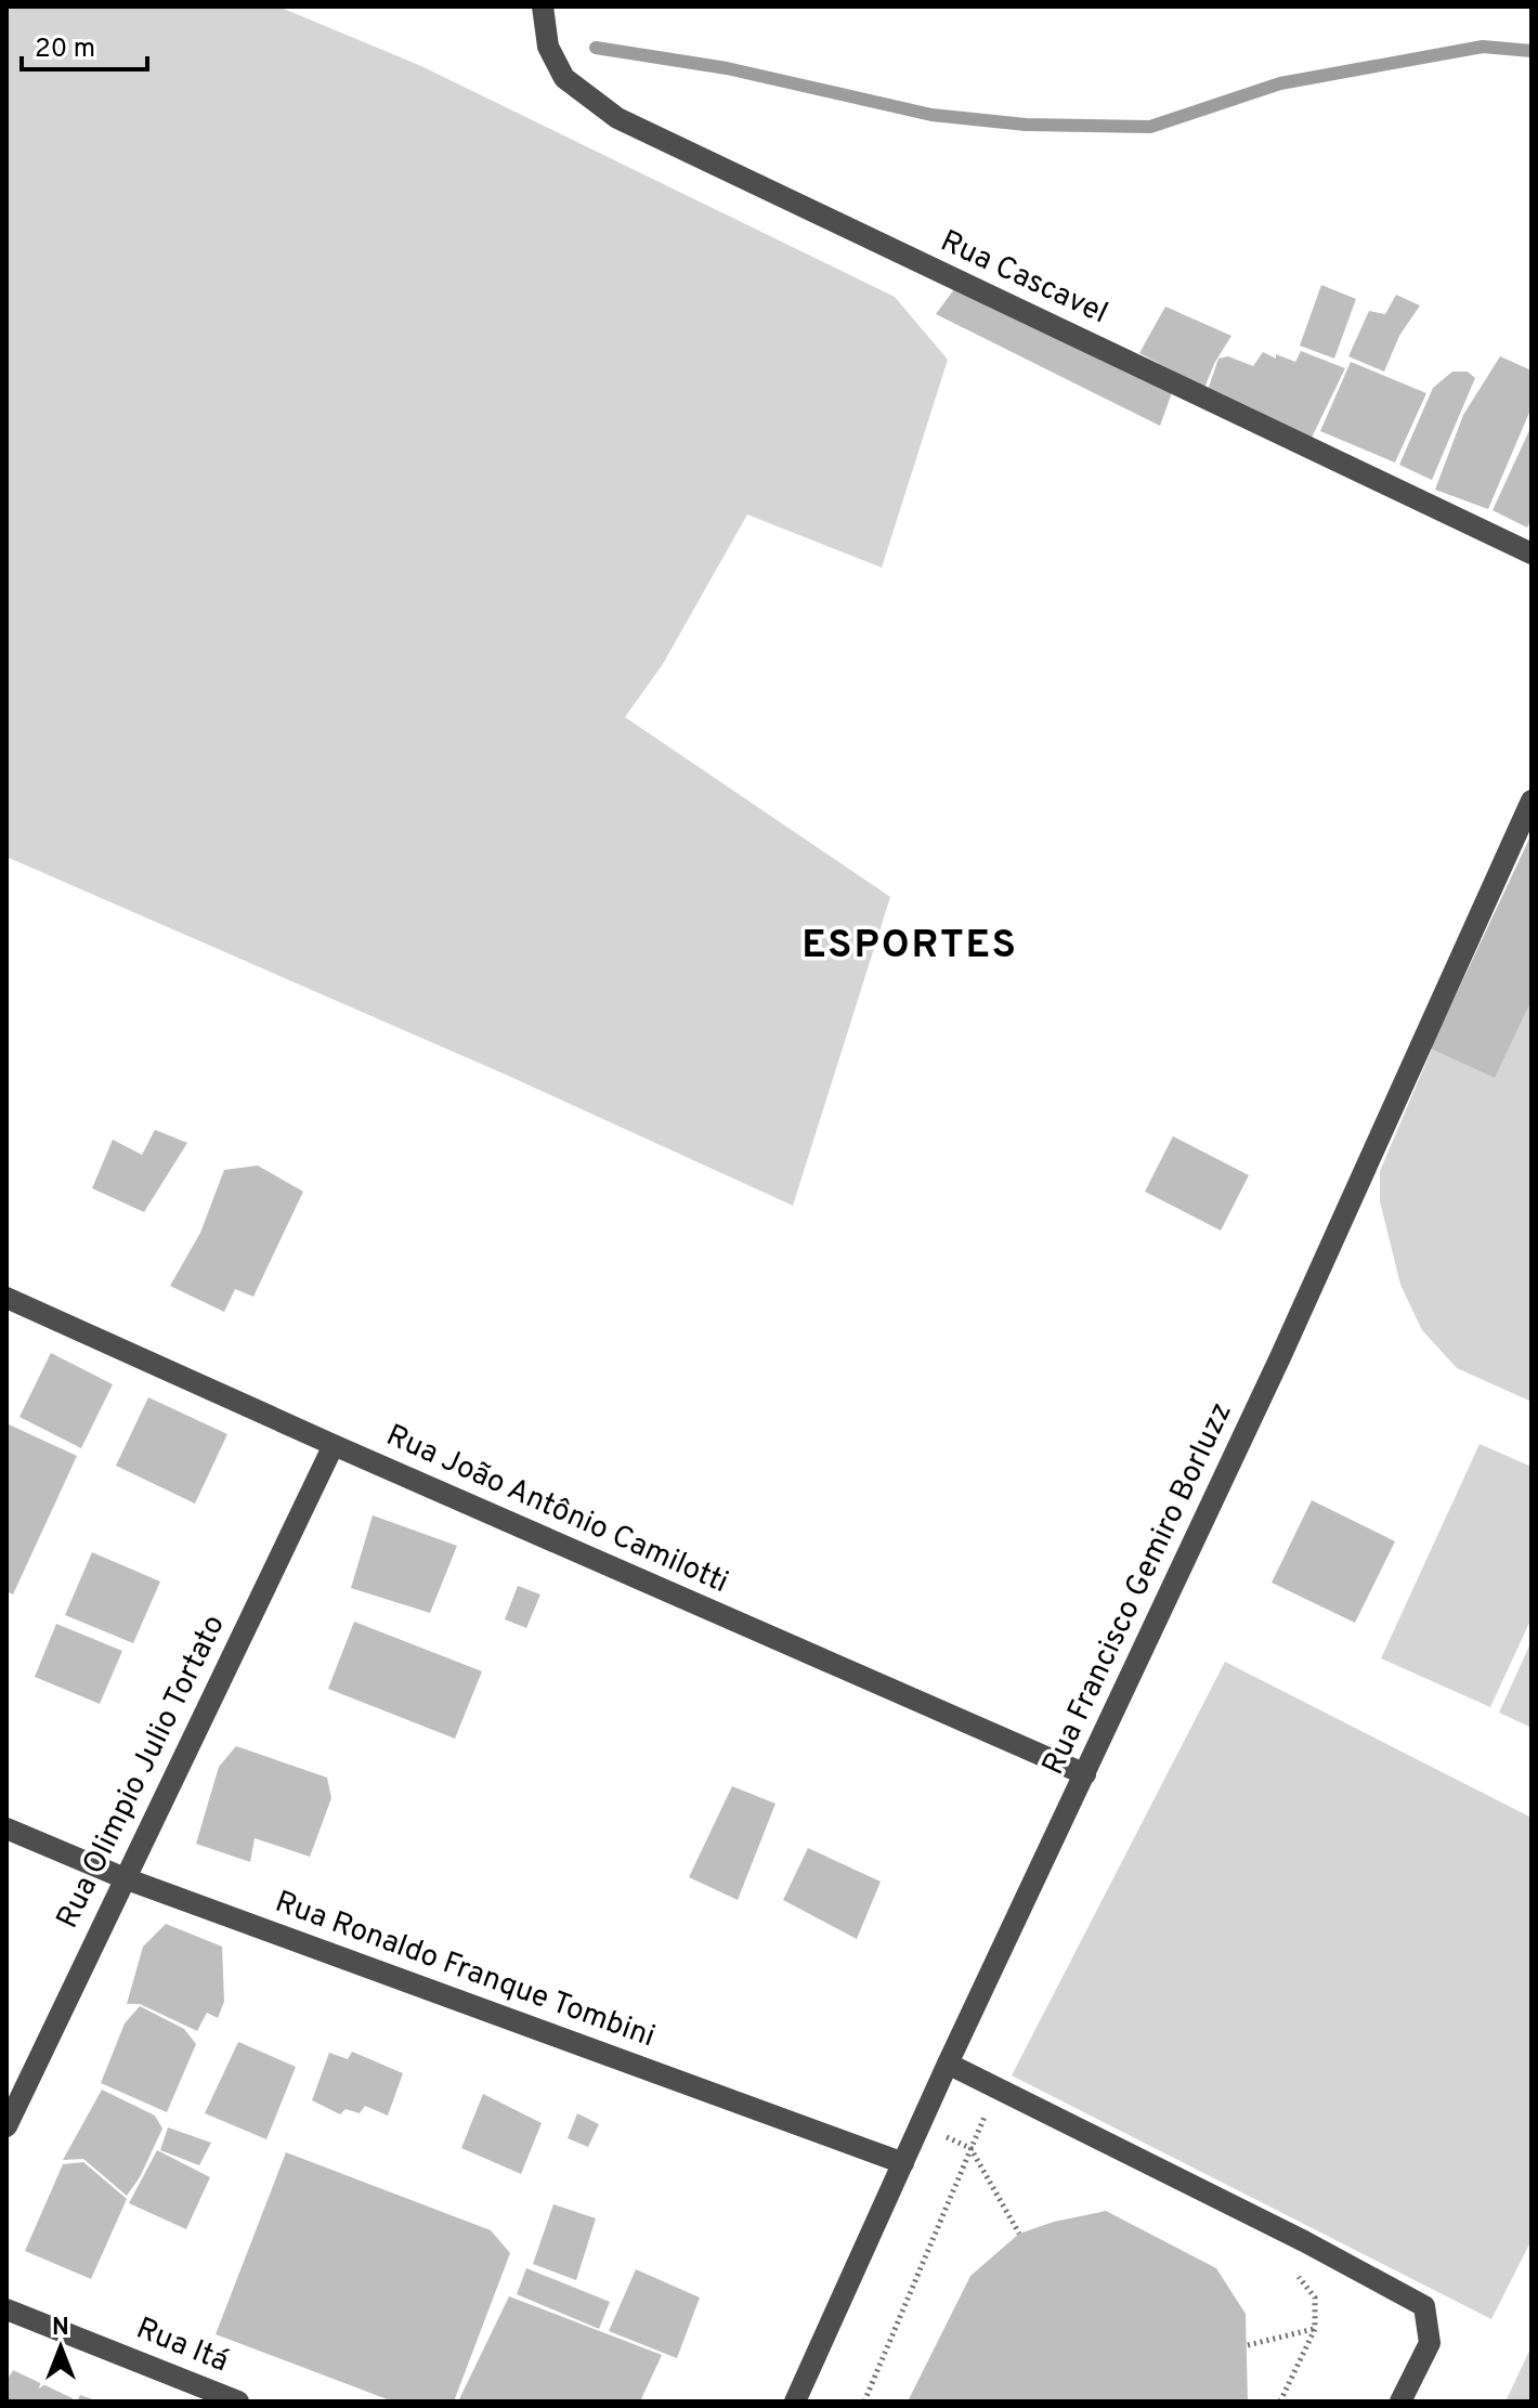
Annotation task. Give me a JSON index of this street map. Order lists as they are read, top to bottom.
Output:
{
  "streets": {
    "street": [
      "Rua Cascavel",
      "Rua João Antônio Camilotti",
      "Rua Francisco Gemiro Borluzz",
      "Rua Olimpio Julio Tortato",
      "Rua Ronaldo Franque Tombini",
      "Rua Itá"
    ]
  },
  "crossings": [
    ["Rua João Antônio Camilotti", "Rua Francisco Gemiro Borluzz"],
    ["Rua João Antônio Camilotti", "Rua Olimpio Julio Tortato"],
    ["Rua Francisco Gemiro Borluzz", "Rua Ronaldo Franque Tombini"],
    ["Rua Olimpio Julio Tortato", "Rua Ronaldo Franque Tombini"]
  ],
  "districts": ["ESPORTES"],
  "scale_bar": "20 m",
  "north": "top"
}
